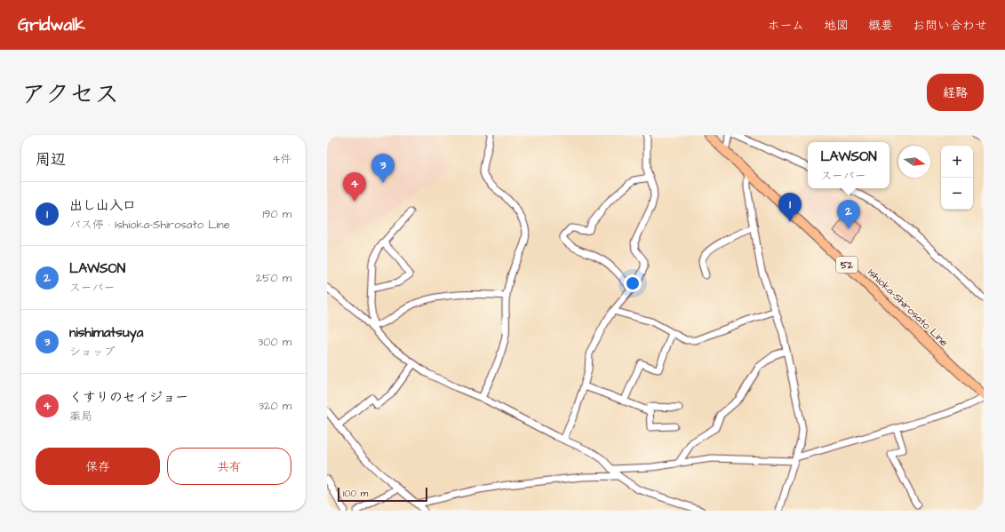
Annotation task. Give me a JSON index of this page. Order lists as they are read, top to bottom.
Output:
{
  "streets": {
    "main road": ["52", "Ishioka-Shirosato Line"]
  },
  "scale_bar": "100 m",
  "north": "right",
  "page": {
    "header": "Gridwalk",
    "nav": [
      "ホーム",
      "地図",
      "概要",
      "お問い合わせ"
    ],
    "title": "アクセス",
    "buttons": [
      "経路",
      ["保存", "共有"]
    ],
    "heading": ["周辺", "4件"],
    "popup": ["LAWSON", "スーパー"],
    "map_buttons": ["+", "−"],
    "pins": [
      "3",
      "4",
      "1",
      "2"
    ],
    "list": [
      {
        "mark": "1",
        "name": "出し山入口",
        "note": "バス停 · Ishioka-Shirosato Line",
        "value": "190 m"
      },
      {
        "mark": "2",
        "name": "LAWSON",
        "note": "スーパー",
        "value": "250 m"
      },
      {
        "mark": "3",
        "name": "nishimatsuya",
        "note": "ショップ",
        "value": "300 m"
      },
      {
        "mark": "4",
        "name": "くすりのセイジョー",
        "note": "薬局",
        "value": "320 m"
      }
    ],
    "scale": "100 m"
  }
}
